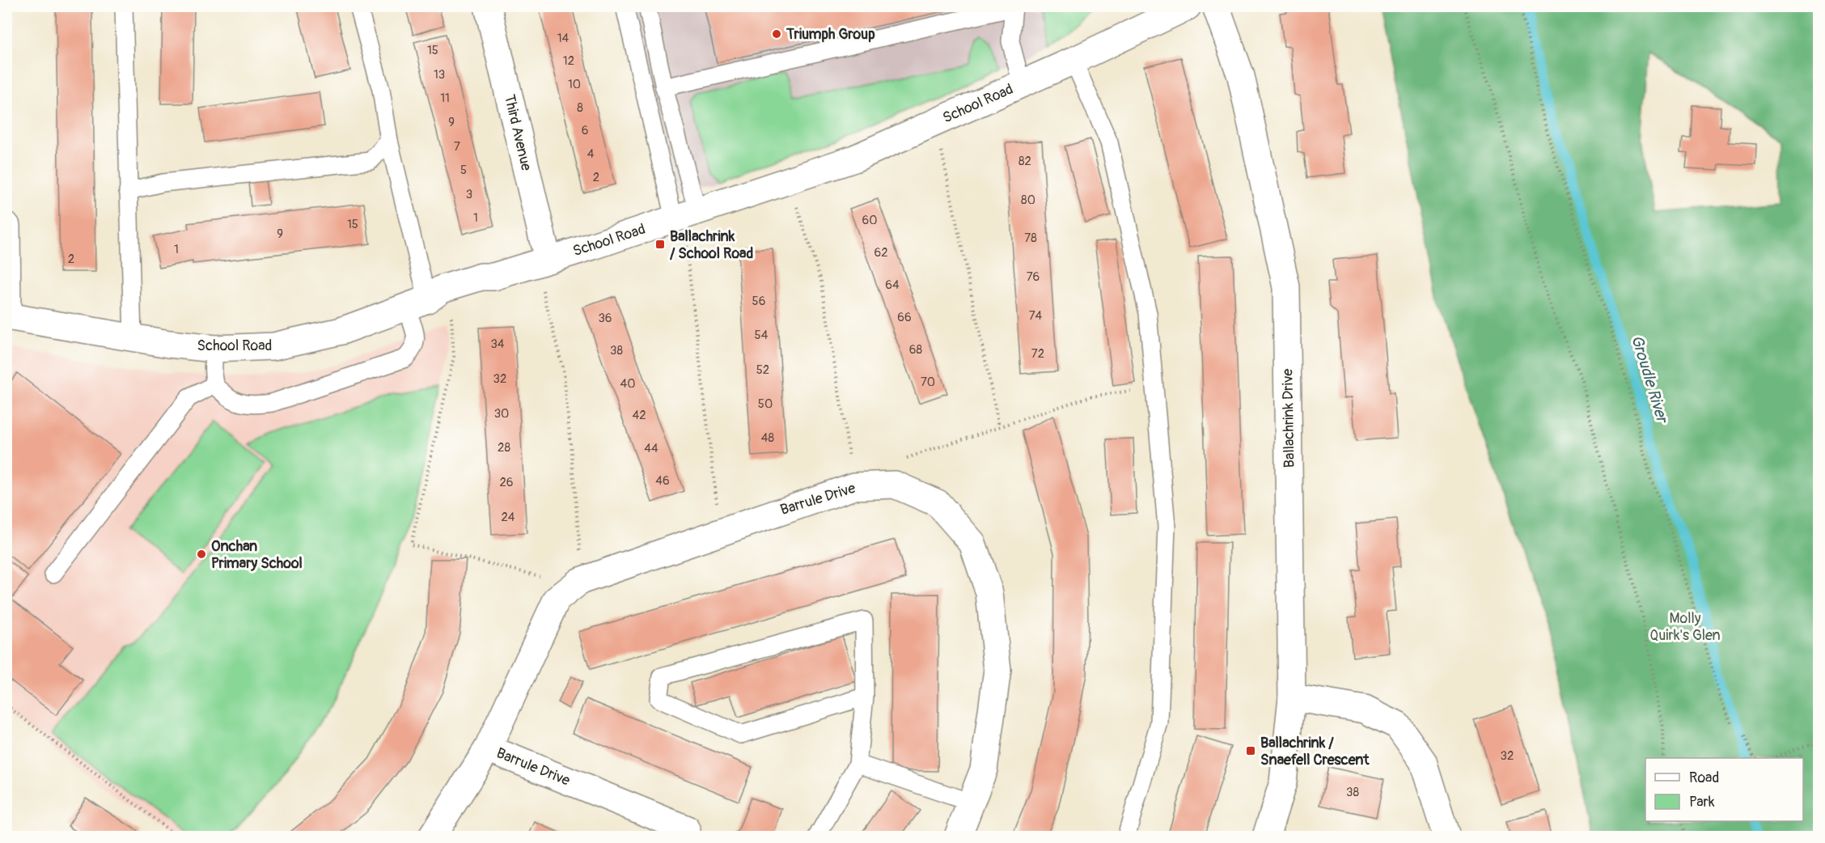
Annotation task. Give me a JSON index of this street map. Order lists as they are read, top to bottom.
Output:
{
  "streets": {
    "street": [
      "School Road",
      "Third Avenue",
      "Ballachrink Drive",
      "Barrule Drive"
    ]
  },
  "crossings": [
    ["School Road", "Third Avenue"]
  ],
  "water": ["Groudle River"],
  "parks": ["Molly Quirk's Glen"],
  "places": {
    "other": ["Triumph Group", "Onchan Primary School"],
    "transit": ["Ballachrink / School Road", "Ballachrink / Snaefell Crescent"]
  },
  "house_numbers": [
    "14",
    "15",
    "12",
    "13",
    "10",
    "11",
    "8",
    "9",
    "6",
    "7",
    "4",
    "82",
    "5",
    "2",
    "3",
    "80",
    "1",
    "60",
    "15",
    "9",
    "78",
    "1",
    "62",
    "2",
    "76",
    "64",
    "56",
    "74",
    "66",
    "36",
    "54",
    "34",
    "68",
    "38",
    "72",
    "52",
    "32",
    "70",
    "40",
    "50",
    "30",
    "42",
    "48",
    "28",
    "44",
    "46",
    "26",
    "24",
    "32",
    "38"
  ],
  "legend": ["Road", "Park"]
}
